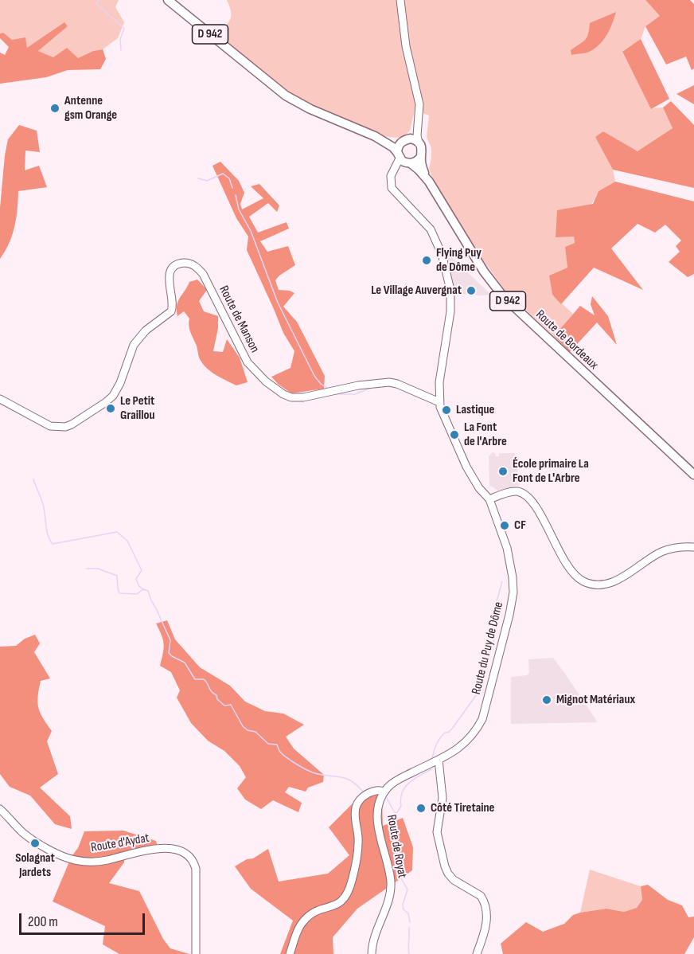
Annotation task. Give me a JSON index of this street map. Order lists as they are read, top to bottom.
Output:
{
  "streets": {
    "main road": [
      "D 942",
      "Route de Manson",
      "Route de Bordeaux",
      "Route du Puy de Dôme",
      "Route d'Aydat",
      "Route de Royat"
    ]
  },
  "crossings": [
    ["Route de Manson", "Route du Puy de Dôme"],
    ["Route de Bordeaux", "Route du Puy de Dôme"],
    ["Route du Puy de Dôme", "Route de Royat"]
  ],
  "places": [
    "Antenne gsm Orange",
    "Flying Puy de Dôme",
    "Le Village Auvergnat",
    "Le Petit Graillou",
    "Lastique",
    "La Font de l'Arbre",
    "École primaire La Font de L'Arbre",
    "CF",
    "Mignot Matériaux",
    "Côté Tiretaine",
    "Solagnat Jardets"
  ],
  "scale_bar": "200 m"
}
